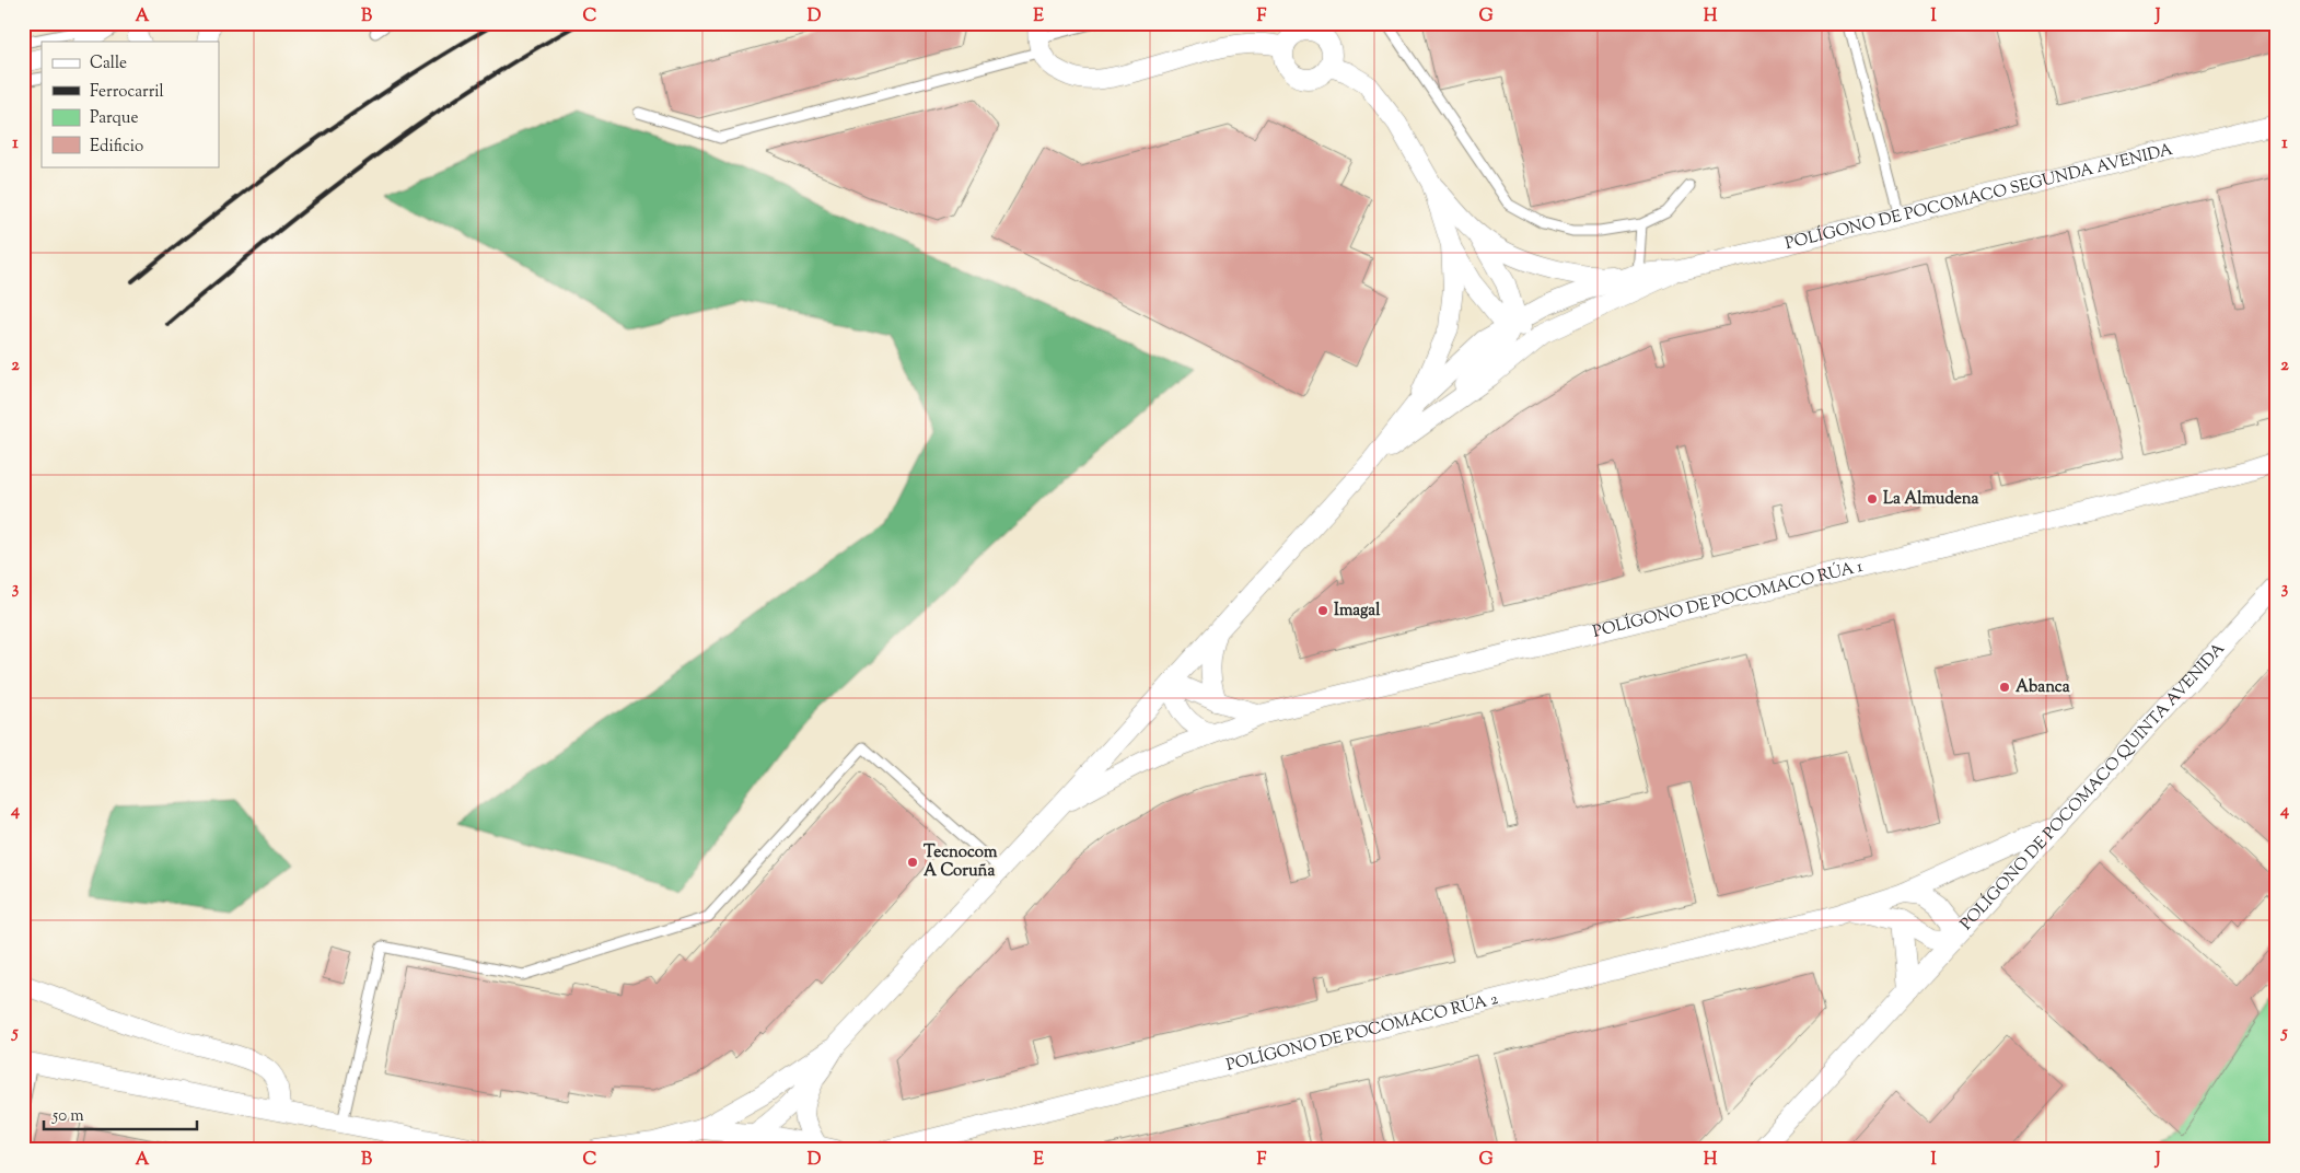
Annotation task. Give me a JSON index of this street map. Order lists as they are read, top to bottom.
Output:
{
  "streets": {
    "street": [
      "POLÍGONO DE POCOMACO SEGUNDA AVENIDA",
      "POLÍGONO DE POCOMACO RÚA 1",
      "POLÍGONO DE POCOMACO QUINTA AVENIDA",
      "POLÍGONO DE POCOMACO RÚA 2"
    ]
  },
  "crossings": [
    ["POLÍGONO DE POCOMACO QUINTA AVENIDA", "POLÍGONO DE POCOMACO RÚA 2"]
  ],
  "places": [
    "La Almudena",
    "Imagal",
    "Abanca",
    "Tecnocom A Coruña"
  ],
  "legend": [
    "Calle",
    "Ferrocarril",
    "Parque",
    "Edificio"
  ],
  "scale_bar": "50 m",
  "grid": {
    "columns": [
      "A",
      "B",
      "C",
      "D",
      "E",
      "F",
      "G",
      "H",
      "I",
      "J"
    ],
    "rows": [
      "1",
      "2",
      "3",
      "4",
      "5"
    ]
  }
}
